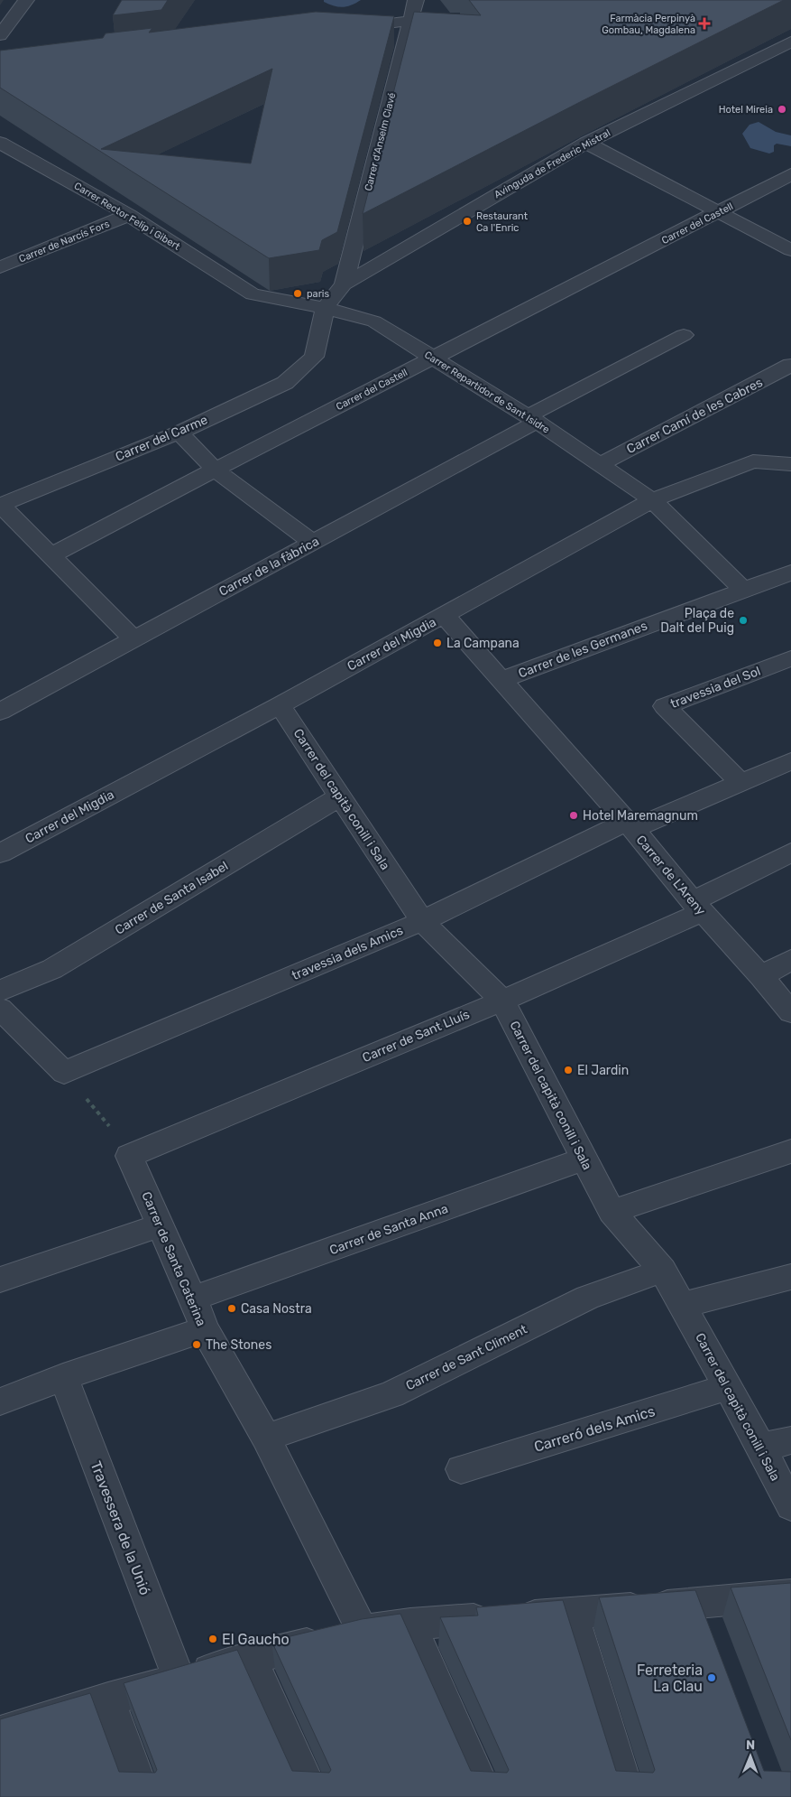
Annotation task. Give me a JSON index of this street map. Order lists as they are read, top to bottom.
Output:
{
  "streets": {
    "street": [
      "Carrer d'Anselm Clavé",
      "Avinguda de Frederic Mistral",
      "Carrer Rector Felip i Gibert",
      "Carrer del Castell",
      "Carrer de Narcís Fors",
      "Carrer Repartidor de Sant Isidre",
      "Carrer Camí de les Cabres",
      "Carrer del Carme",
      "Carrer de la fàbrica",
      "Carrer del Migdia",
      "Carrer de les Germanes",
      "travessia del Sol",
      "Carrer del capità conill i Sala",
      "Carrer de L'Areny",
      "Carrer de Santa Isabel",
      "travessia dels Amics",
      "Carrer de Sant Lluís",
      "Carrer de Santa Anna",
      "Carrer de Santa Caterina",
      "Carrer de Sant Climent",
      "Carreró dels Amics",
      "Travessera de la Unió"
    ]
  },
  "crossings": [
    ["Carrer d'Anselm Clavé", "Avinguda de Frederic Mistral"],
    ["Carrer Rector Felip i Gibert", "Carrer de Narcís Fors"],
    ["Carrer Rector Felip i Gibert", "Carrer Repartidor de Sant Isidre"],
    ["Carrer del Castell", "Carrer Repartidor de Sant Isidre"],
    ["Carrer Repartidor de Sant Isidre", "Carrer Camí de les Cabres"],
    ["Carrer Repartidor de Sant Isidre", "Carrer del Carme"],
    ["Carrer Repartidor de Sant Isidre", "Carrer de la fàbrica"],
    ["Carrer Repartidor de Sant Isidre", "Carrer del Migdia"],
    ["Carrer Repartidor de Sant Isidre", "Carrer de les Germanes"],
    ["Carrer del Migdia", "Carrer del capità conill i Sala"],
    ["Carrer del Migdia", "Carrer de L'Areny"],
    ["Carrer de les Germanes", "Carrer de L'Areny"],
    ["travessia del Sol", "travessia dels Amics"],
    ["Carrer del capità conill i Sala", "Carrer de Santa Isabel"],
    ["Carrer del capità conill i Sala", "travessia dels Amics"],
    ["Carrer del capità conill i Sala", "Carrer de Sant Lluís"],
    ["Carrer del capità conill i Sala", "Carrer de Santa Anna"],
    ["Carrer del capità conill i Sala", "Carrer de Sant Climent"],
    ["Carrer del capità conill i Sala", "Carreró dels Amics"],
    ["Carrer de L'Areny", "travessia dels Amics"],
    ["Carrer de L'Areny", "Carrer de Sant Lluís"],
    ["Carrer de Sant Lluís", "Carrer de Santa Caterina"],
    ["Carrer de Santa Anna", "Carrer de Santa Caterina"],
    ["Carrer de Santa Caterina", "Carrer de Sant Climent"]
  ],
  "places": {
    "health": ["Farmàcia Perpinyà Gombau, Magdalena"],
    "other": [
      "Hotel Mireia",
      "Restaurant Ca l'Enric",
      "paris",
      "Plaça de Dalt del Puig",
      "La Campana",
      "Hotel Maremagnum",
      "El Jardin",
      "Casa Nostra",
      "The Stones",
      "El Gaucho",
      "Ferreteria La Clau"
    ]
  },
  "north": "top"
}
